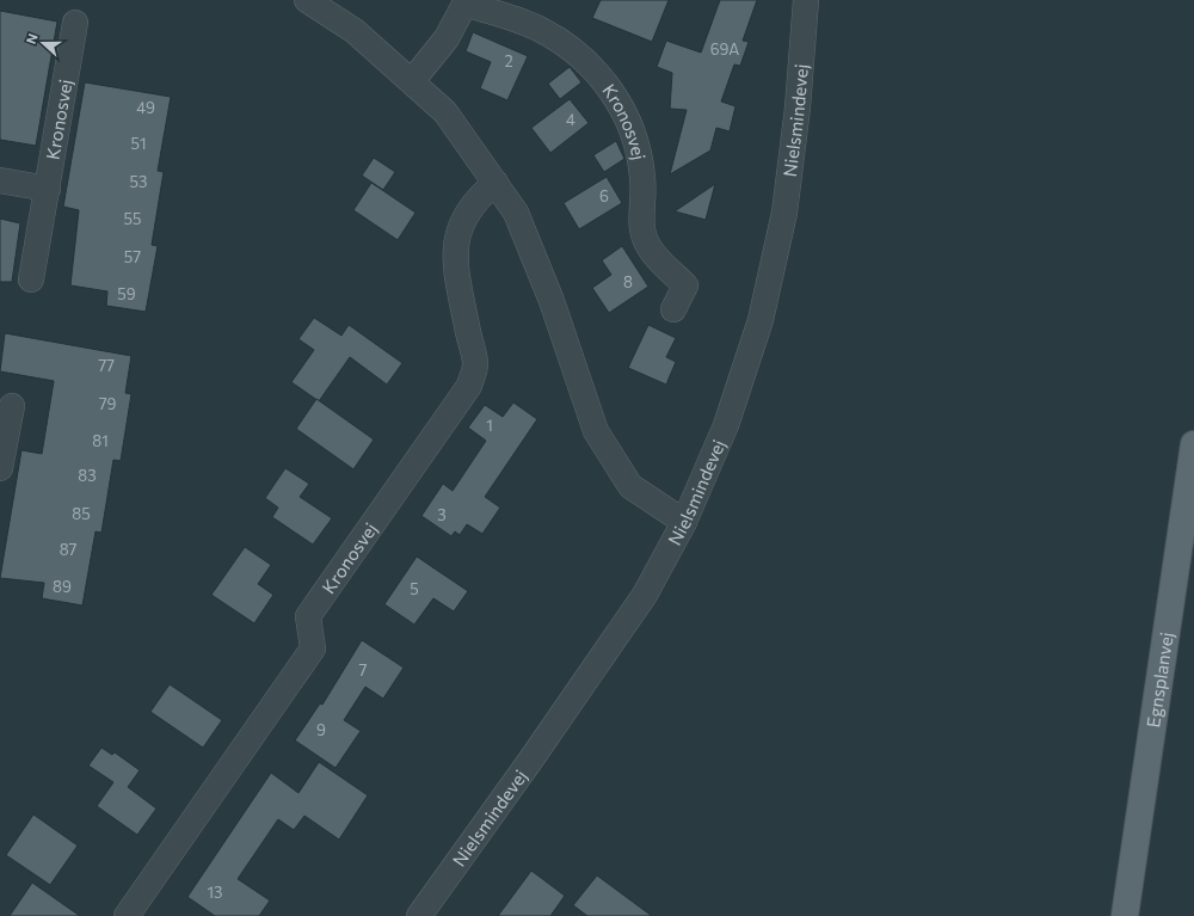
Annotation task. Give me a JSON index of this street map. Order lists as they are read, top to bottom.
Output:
{
  "streets": {
    "main road": ["Egnsplanvej"],
    "street": ["Kronosvej", "Nielsmindevej"]
  },
  "house_numbers": [
    "69A",
    "2",
    "49",
    "4",
    "51",
    "53",
    "6",
    "55",
    "57",
    "8",
    "59",
    "77",
    "79",
    "1",
    "81",
    "83",
    "85",
    "3",
    "87",
    "89",
    "5",
    "7",
    "9",
    "13"
  ],
  "north": "left"
}
